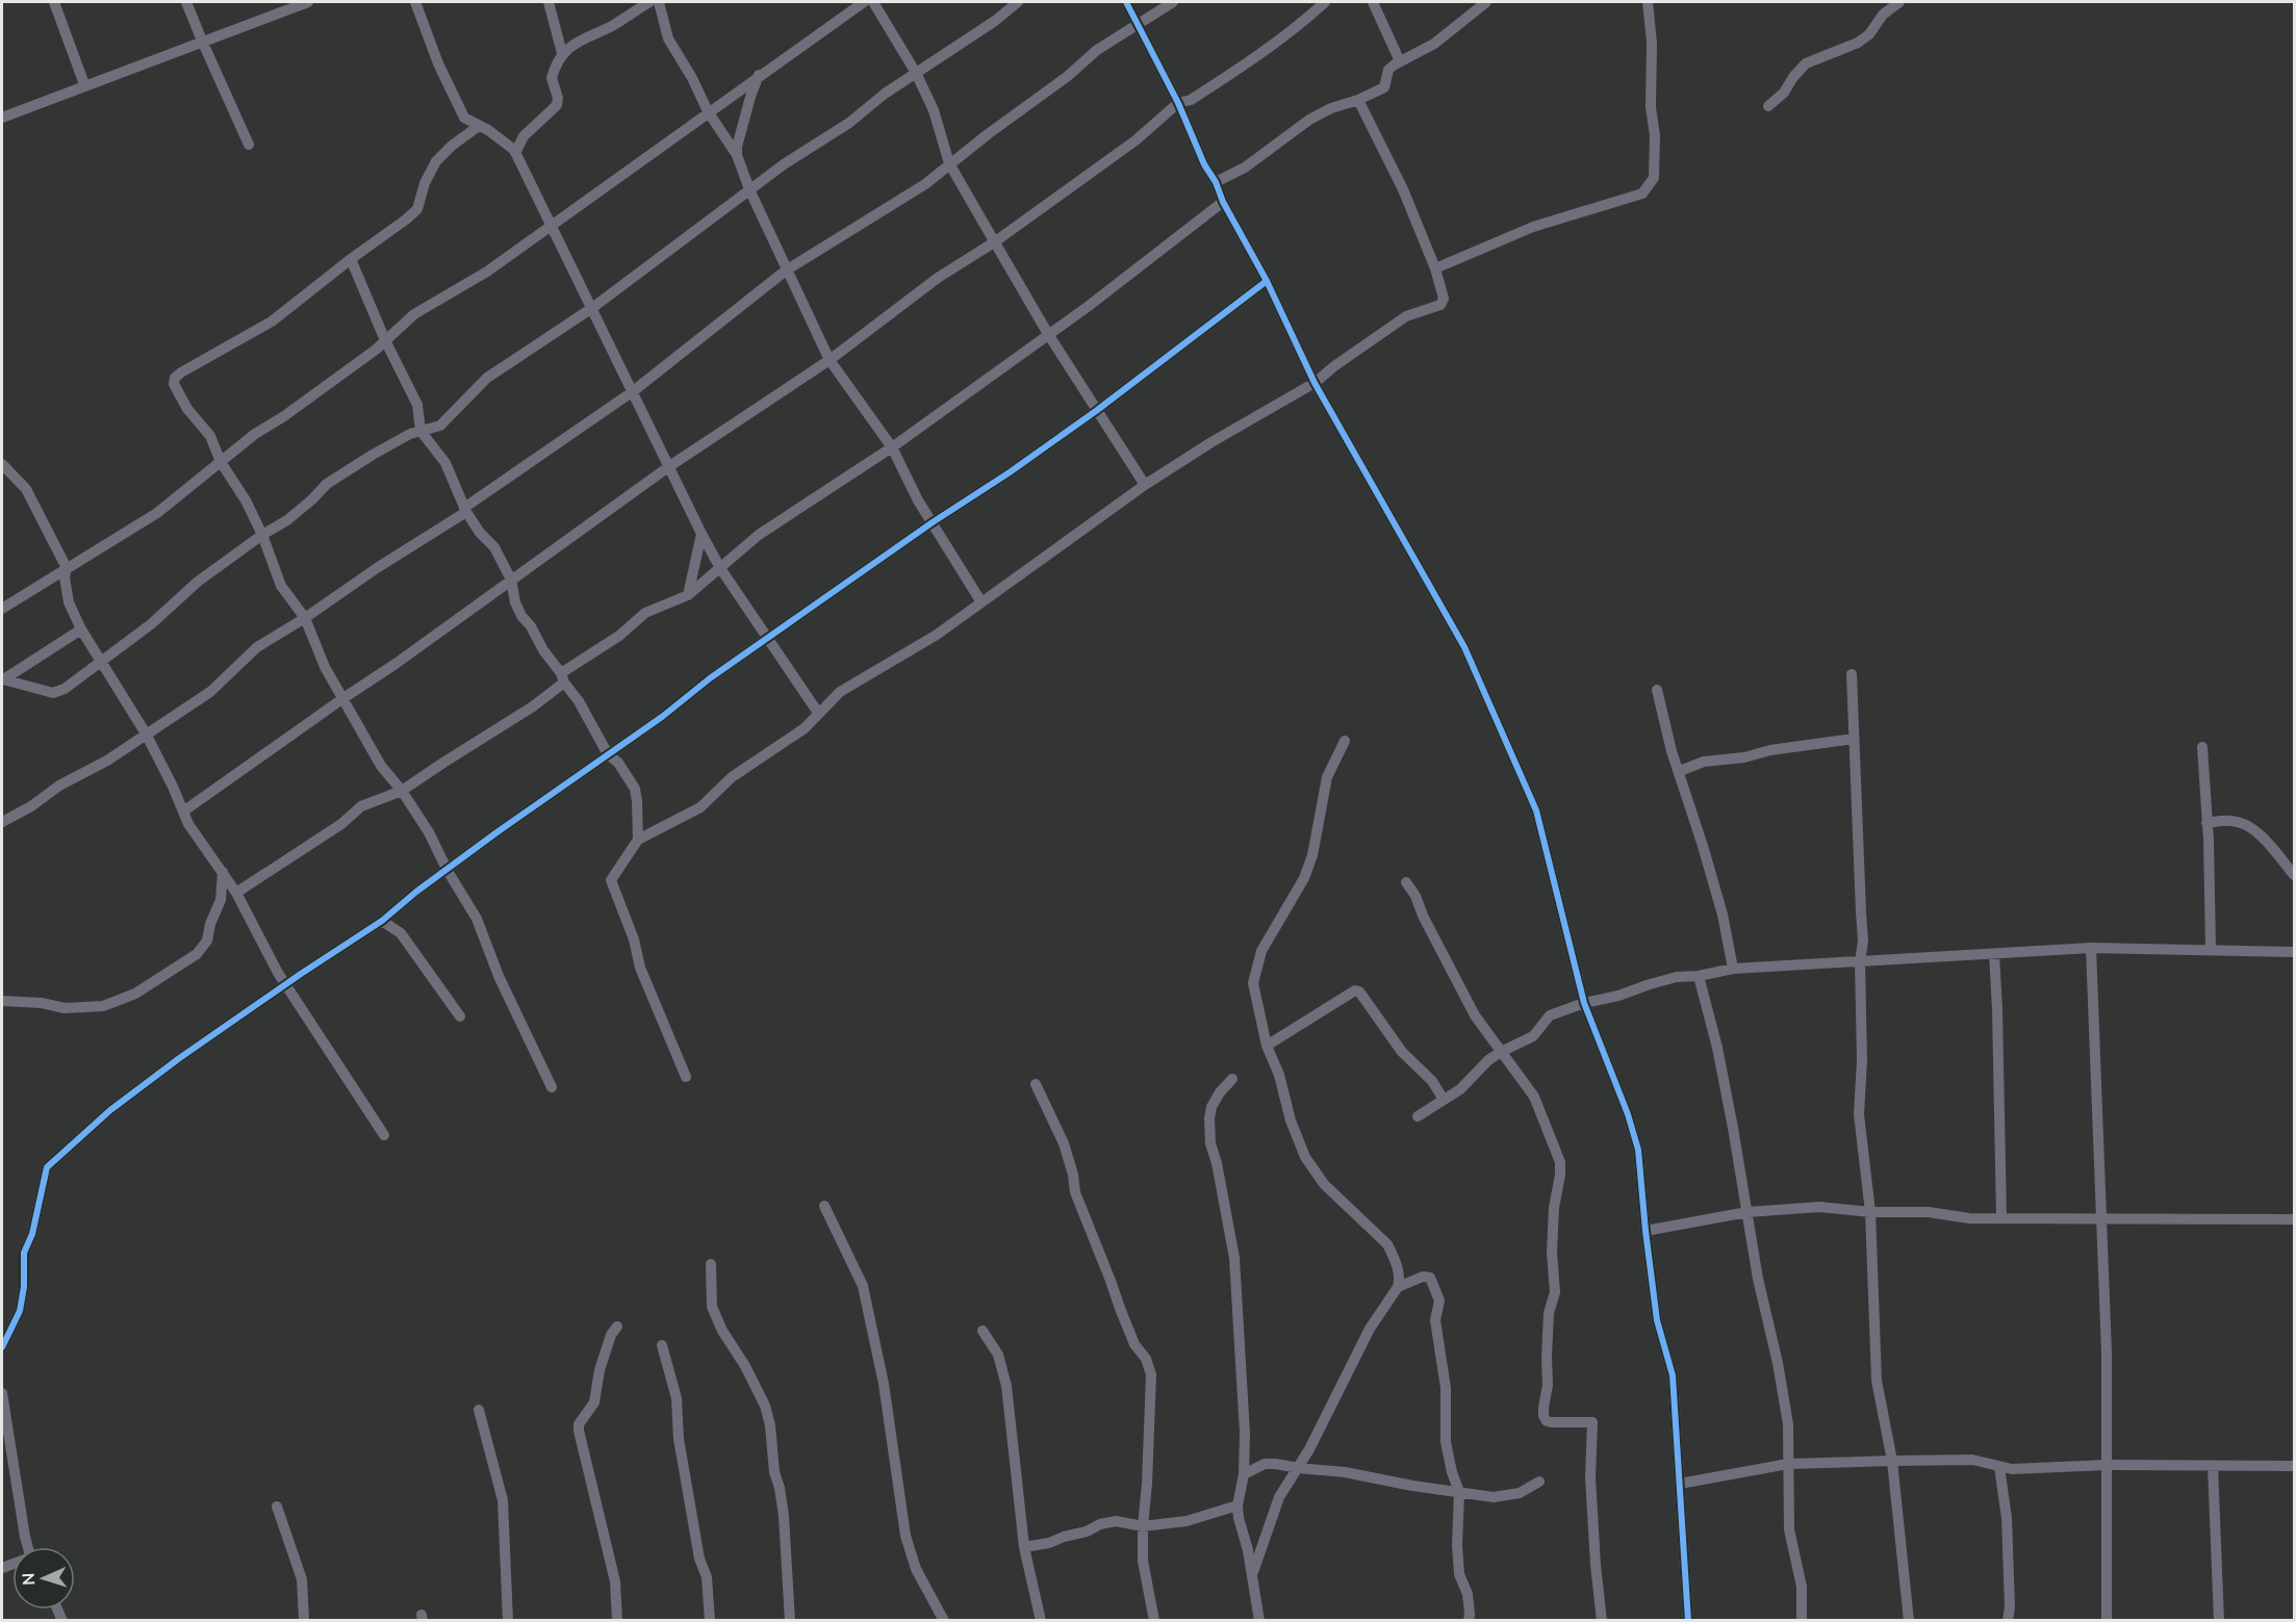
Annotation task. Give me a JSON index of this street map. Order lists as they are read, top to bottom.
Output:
{
  "north": "left"
}
